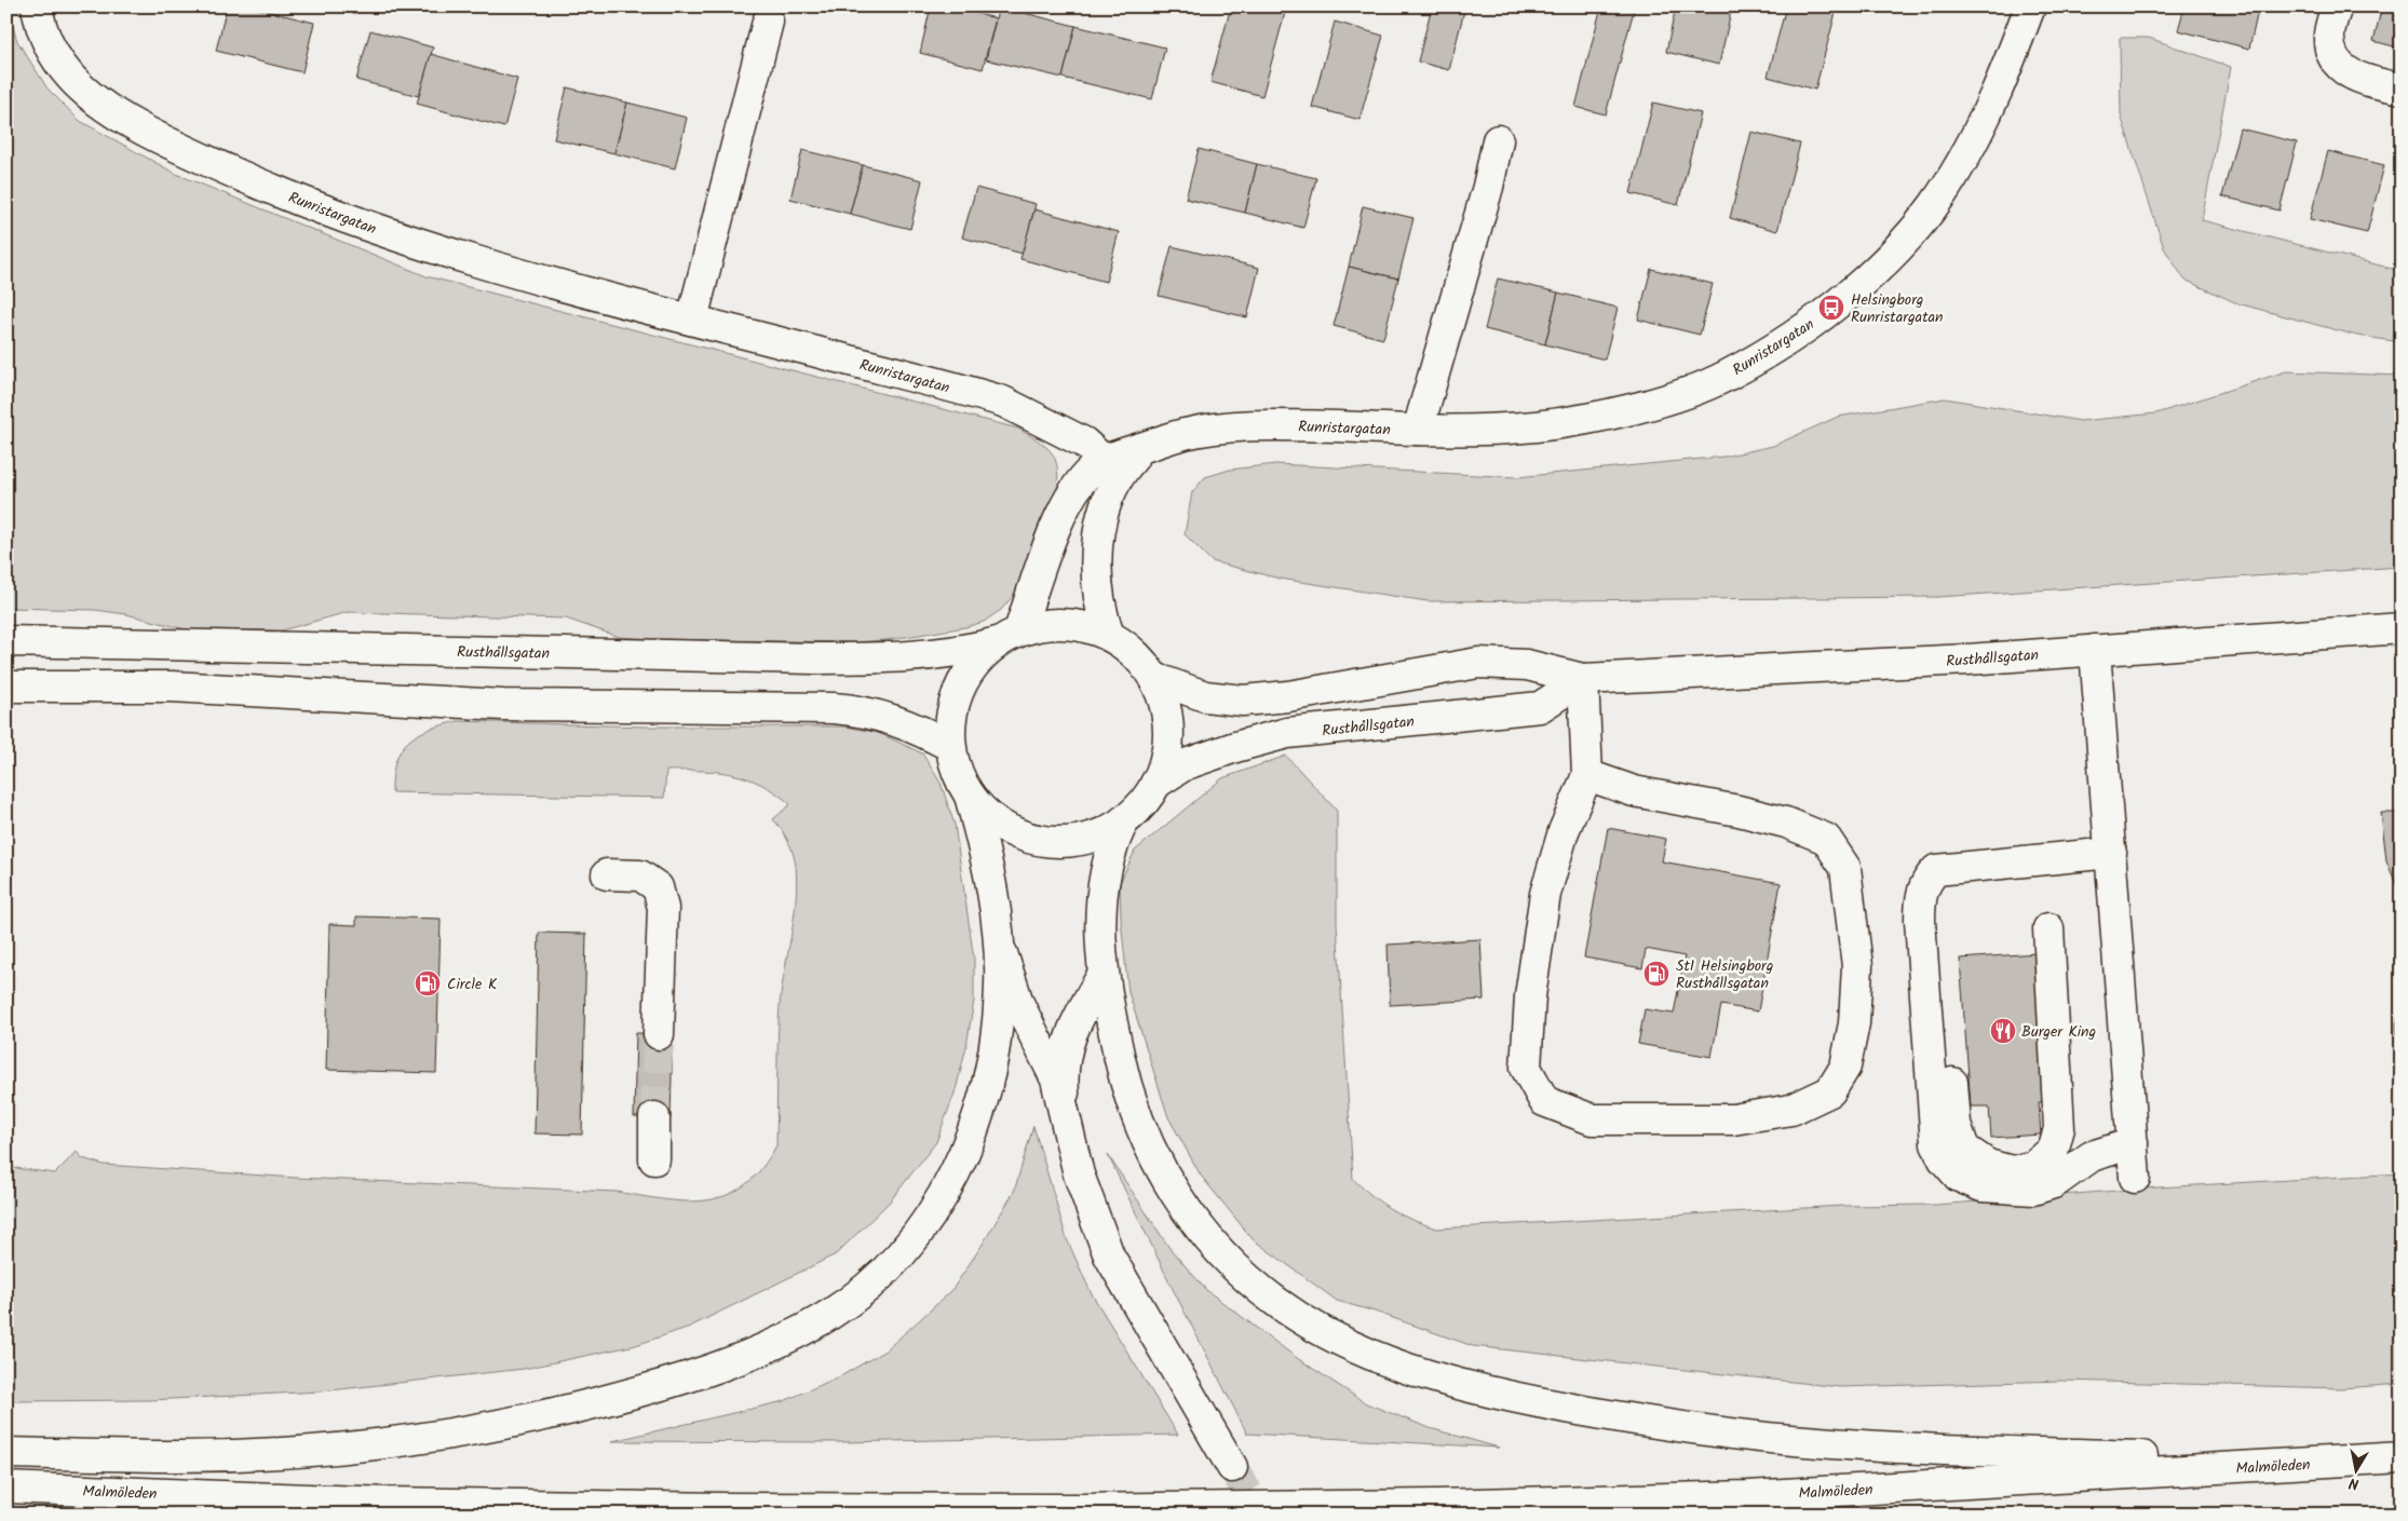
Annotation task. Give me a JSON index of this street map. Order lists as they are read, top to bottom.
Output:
{
  "streets": {
    "main road": ["Runristargatan", "Rusthållsgatan", "Malmöleden"]
  },
  "crossings": [
    ["Runristargatan", "Rusthållsgatan"]
  ],
  "places": {
    "bus stop": ["Helsingborg Runristargatan"],
    "fuel station": ["St1 Helsingborg Rusthållsgatan", "Circle K"],
    "restaurant": ["Burger King"]
  },
  "north": "bottom"
}
